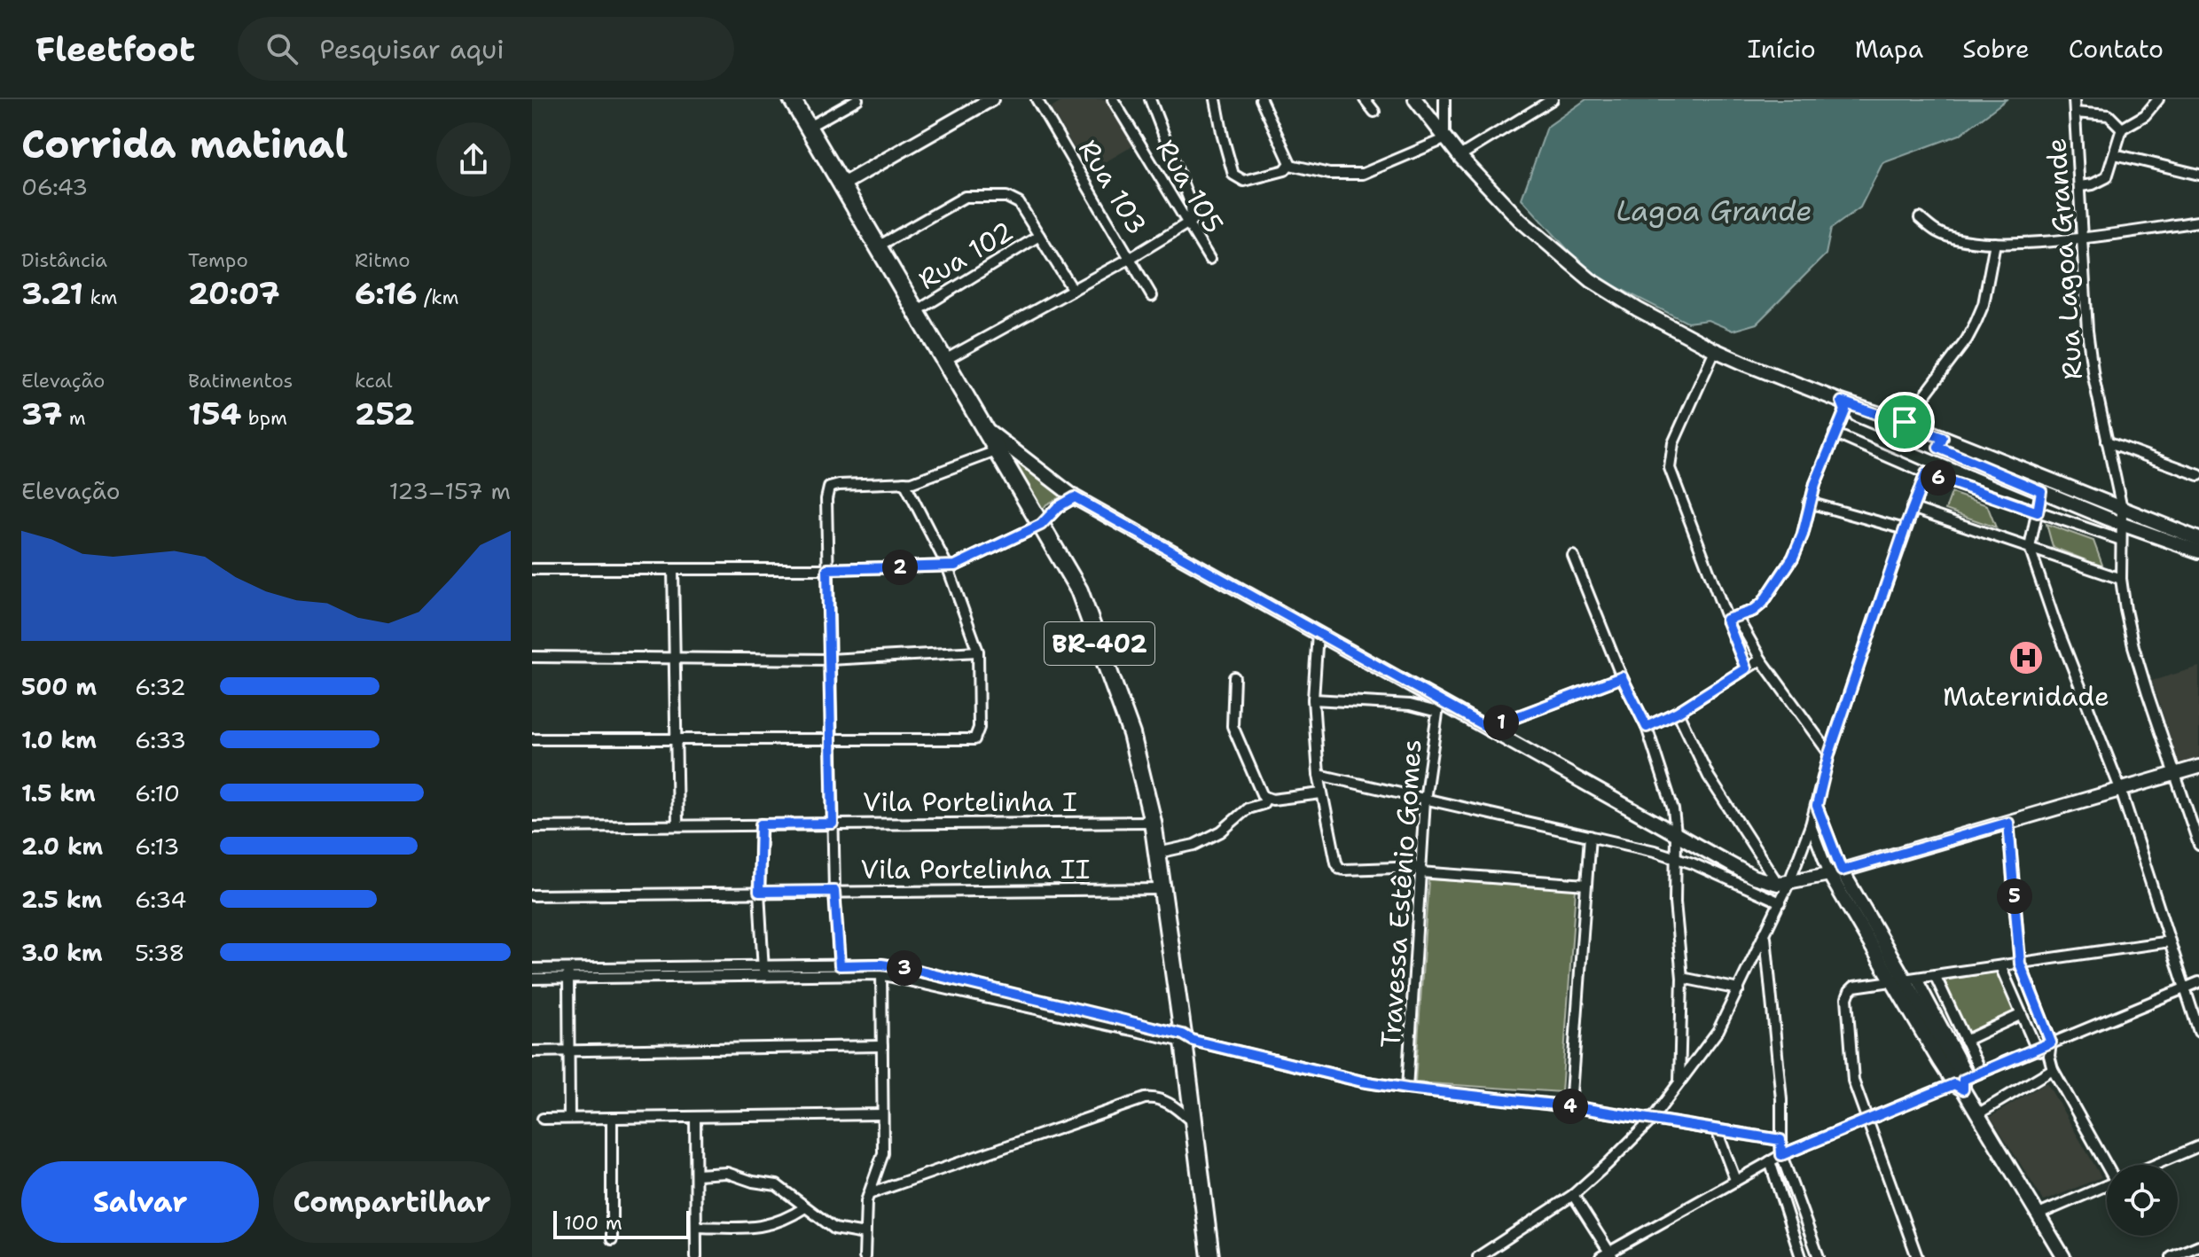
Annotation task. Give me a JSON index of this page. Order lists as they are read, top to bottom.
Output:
{
  "streets": {
    "highway": ["BR-402"],
    "street": [
      "Rua 105",
      "Rua 103",
      "Rua 102",
      "Rua Lagoa Grande",
      "Vila Portelinha I",
      "Vila Portelinha II",
      "Travessa Estênio Gomes"
    ]
  },
  "crossings": [
    ["Rua 102", "BR-402"],
    ["BR-402", "Vila Portelinha I"],
    ["BR-402", "Vila Portelinha II"]
  ],
  "water": ["Lagoa Grande"],
  "places": {
    "hospital": ["Maternidade"]
  },
  "scale_bar": "100 m",
  "page": {
    "header": "Fleetfoot",
    "search": "Pesquisar aqui",
    "nav": [
      "Início",
      "Mapa",
      "Sobre",
      "Contato"
    ],
    "heading": ["Corrida matinal", "06:43"],
    "stats": [
      ["Distância", "3.21 km"],
      ["Tempo", "20:07"],
      ["Ritmo", "6:16 /km"],
      ["Elevação", "37 m"],
      ["Batimentos", "154 bpm"],
      ["kcal", "252"]
    ],
    "pins": [
      "6",
      "2",
      "1",
      "5",
      "3",
      "4"
    ],
    "chart": ["Elevação", "123–157 m"],
    "list": [
      {
        "name": "500 m",
        "note": "6:32"
      },
      {
        "name": "1.0 km",
        "note": "6:33"
      },
      {
        "name": "1.5 km",
        "note": "6:10"
      },
      {
        "name": "2.0 km",
        "note": "6:13"
      },
      {
        "name": "2.5 km",
        "note": "6:34"
      },
      {
        "name": "3.0 km",
        "note": "5:38"
      }
    ],
    "buttons": ["Salvar", "Compartilhar"],
    "scale": "100 m"
  }
}
